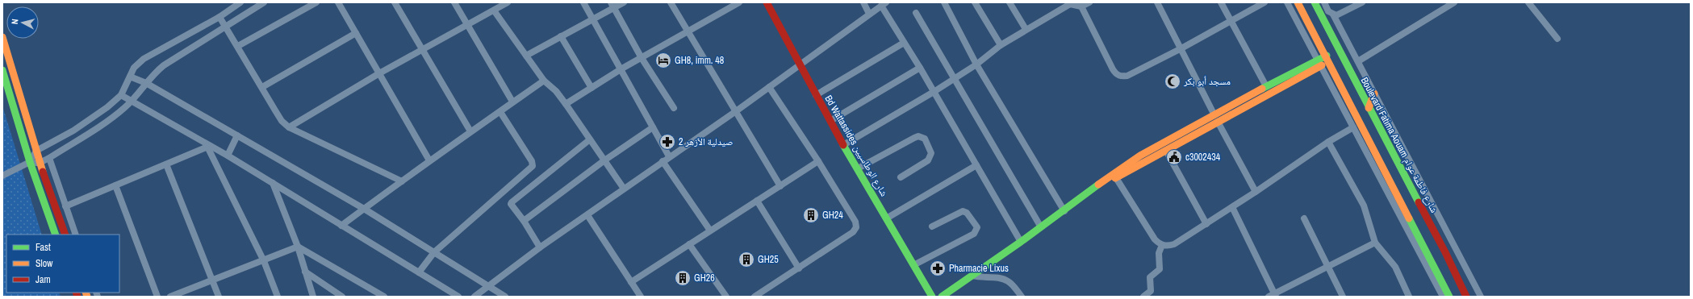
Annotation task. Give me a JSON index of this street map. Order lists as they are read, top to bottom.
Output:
{
  "streets": {
    "street": ["Boulevard Fatima Aouam شارع فاطمة عوام", "Bd Wattassides شارع الوطاسيين"]
  },
  "places": {
    "hotel": ["GH8, imm. 48"],
    "mosque": ["مسجد أبو بكر"],
    "pharmacy": ["صيدلية الأزهر 2", "Pharmacie Lixus"],
    "public building": ["c3002434"],
    "building": ["GH24", "GH25", "GH26"]
  },
  "legend": ["Fast", "Slow", "Jam"],
  "north": "left"
}
